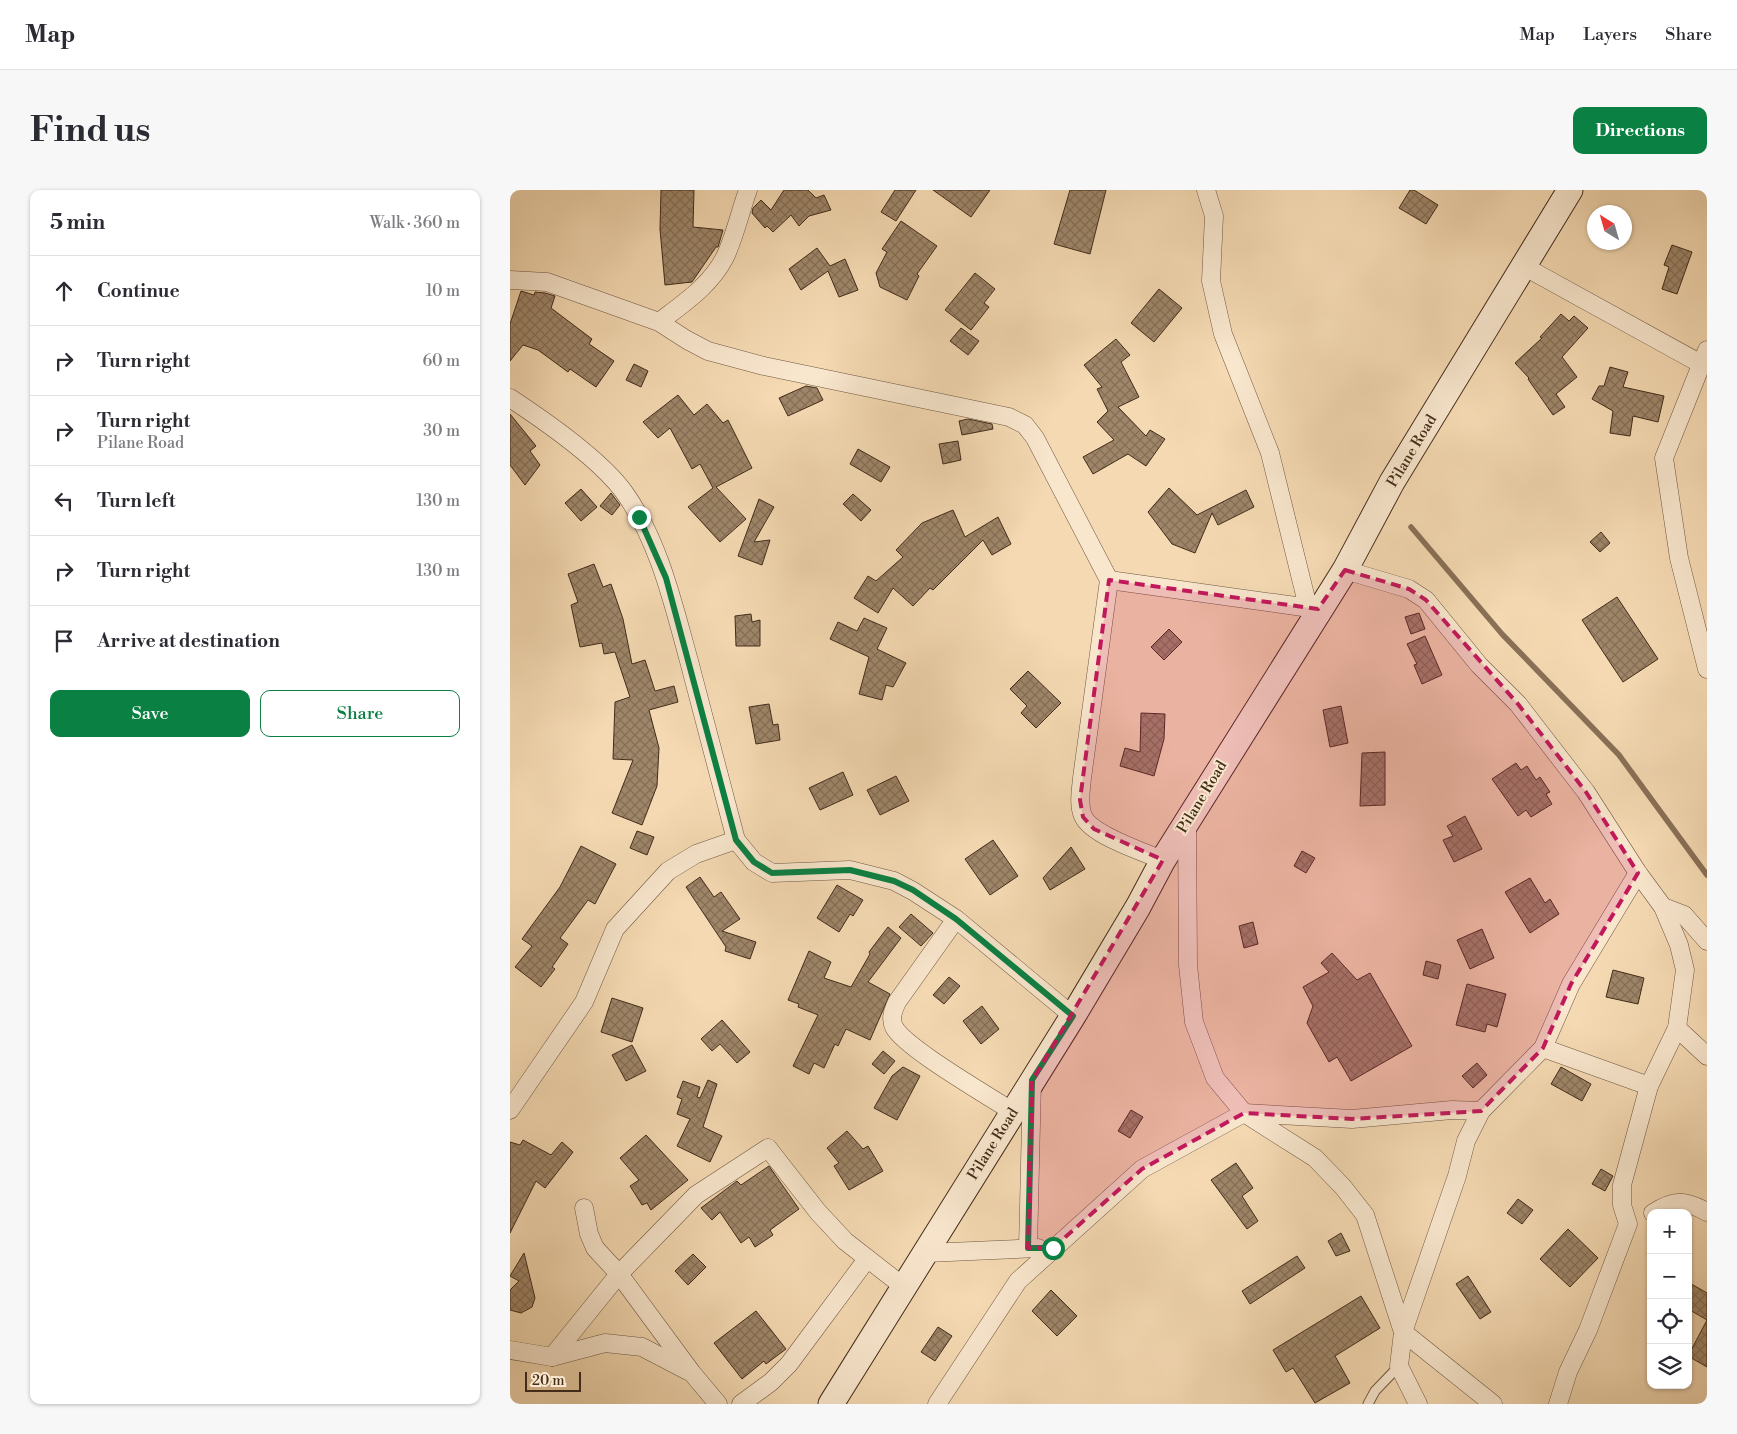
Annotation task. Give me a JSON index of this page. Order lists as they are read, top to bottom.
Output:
{
  "streets": {
    "main road": ["Pilane Road"]
  },
  "scale_bar": "20 m",
  "north": "top left",
  "page": {
    "header": "Map",
    "nav": ["Map", "Layers", "Share"],
    "buttons": [
      "Directions",
      ["Save", "Share"]
    ],
    "title": "Find us",
    "heading": ["5 min", "Walk · 360 m"],
    "list": [
      ["Continue", "10 m"],
      ["Turn right", "60 m"],
      ["Turn right", "Pilane Road", "30 m"],
      ["Turn left", "130 m"],
      ["Turn right", "130 m"],
      "Arrive at destination"
    ],
    "map_buttons": ["+", "−"],
    "scale": "20 m"
  }
}
